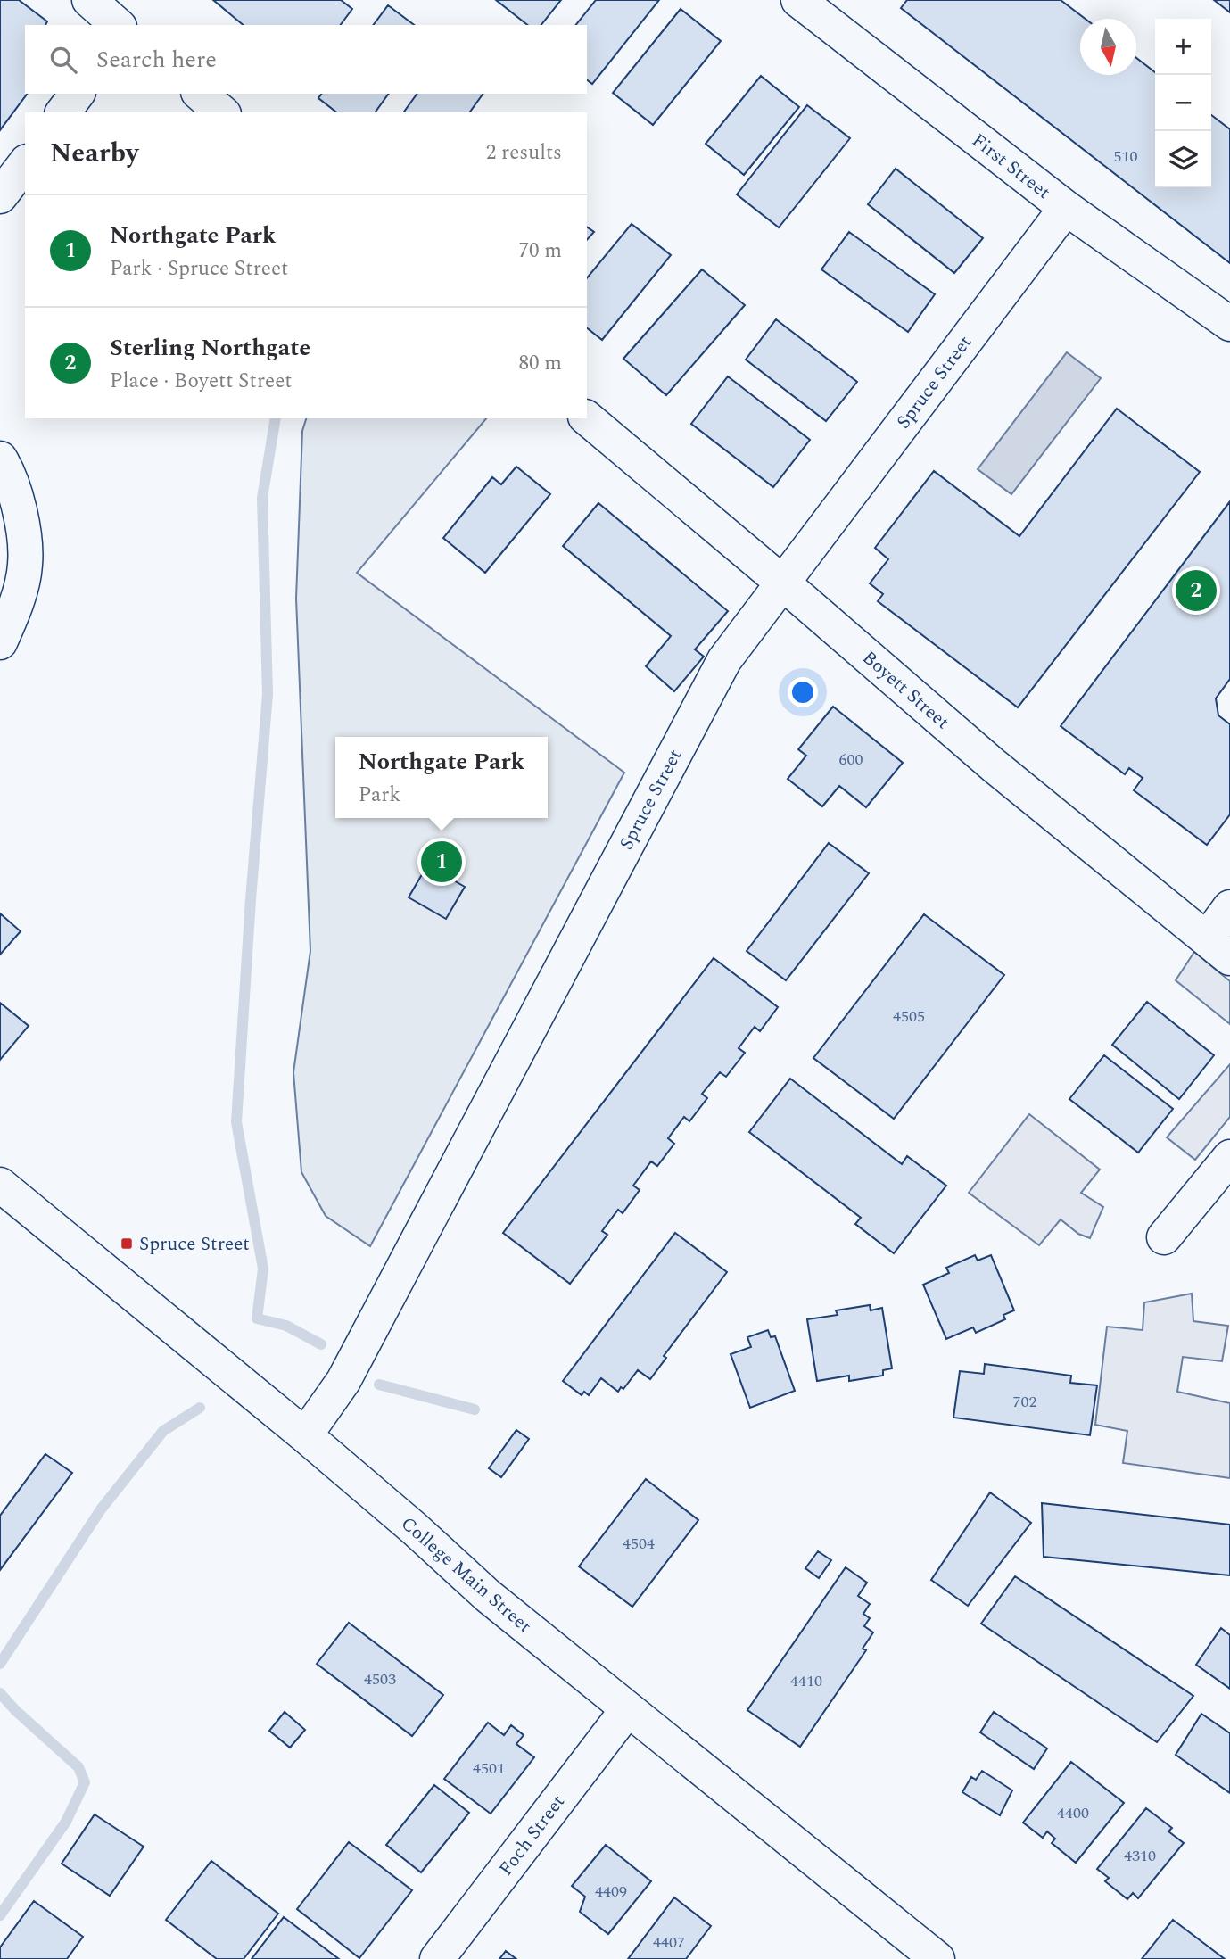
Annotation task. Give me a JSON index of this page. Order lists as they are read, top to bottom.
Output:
{
  "streets": {
    "street": [
      "First Street",
      "Spruce Street",
      "Boyett Street",
      "College Main Street",
      "Foch Street"
    ]
  },
  "crossings": [
    ["First Street", "Spruce Street"],
    ["Spruce Street", "Boyett Street"],
    ["Spruce Street", "College Main Street"],
    ["College Main Street", "Foch Street"]
  ],
  "places": {
    "transit": ["Spruce Street"]
  },
  "house_numbers": [
    "510",
    "600",
    "4505",
    "702",
    "4504",
    "4503",
    "4410",
    "4501",
    "4400",
    "4310",
    "4409",
    "4407"
  ],
  "north": "bottom",
  "page": {
    "map_buttons": ["+", "−"],
    "search": "Search here",
    "heading": ["Nearby", "2 results"],
    "list": [
      {
        "mark": "1",
        "name": "Northgate Park",
        "note": "Park · Spruce Street",
        "value": "70 m"
      },
      {
        "mark": "2",
        "name": "Sterling Northgate",
        "note": "Place · Boyett Street",
        "value": "80 m"
      }
    ],
    "pins": ["2", "1"],
    "popup": ["Northgate Park", "Park"]
  }
}
